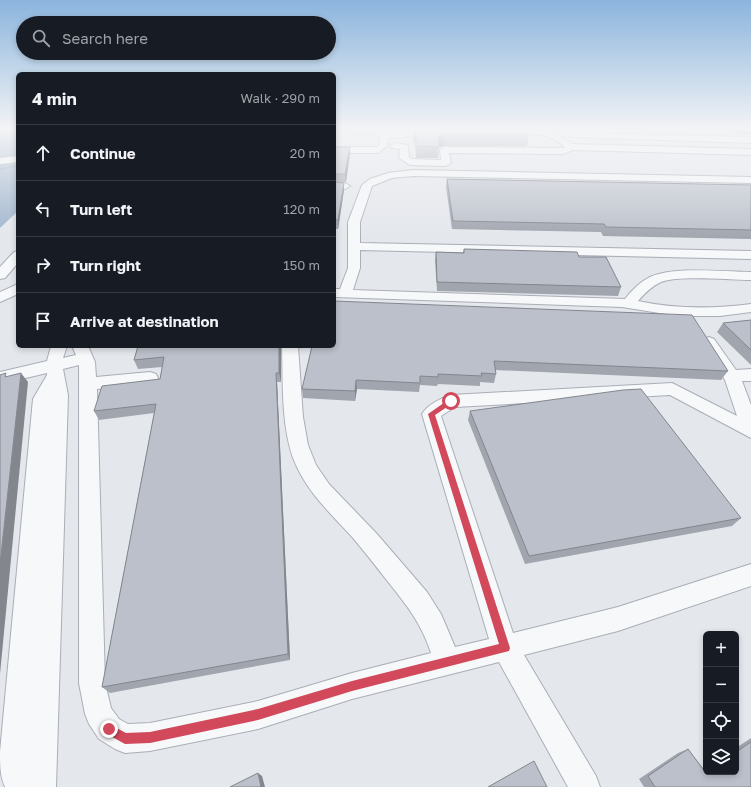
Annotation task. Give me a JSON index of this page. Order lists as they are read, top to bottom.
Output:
{
  "page": {
    "search": "Search here",
    "heading": ["4 min", "Walk · 290 m"],
    "list": [
      ["Continue", "20 m"],
      ["Turn left", "120 m"],
      ["Turn right", "150 m"],
      "Arrive at destination"
    ],
    "map_buttons": ["+", "−"]
  }
}
